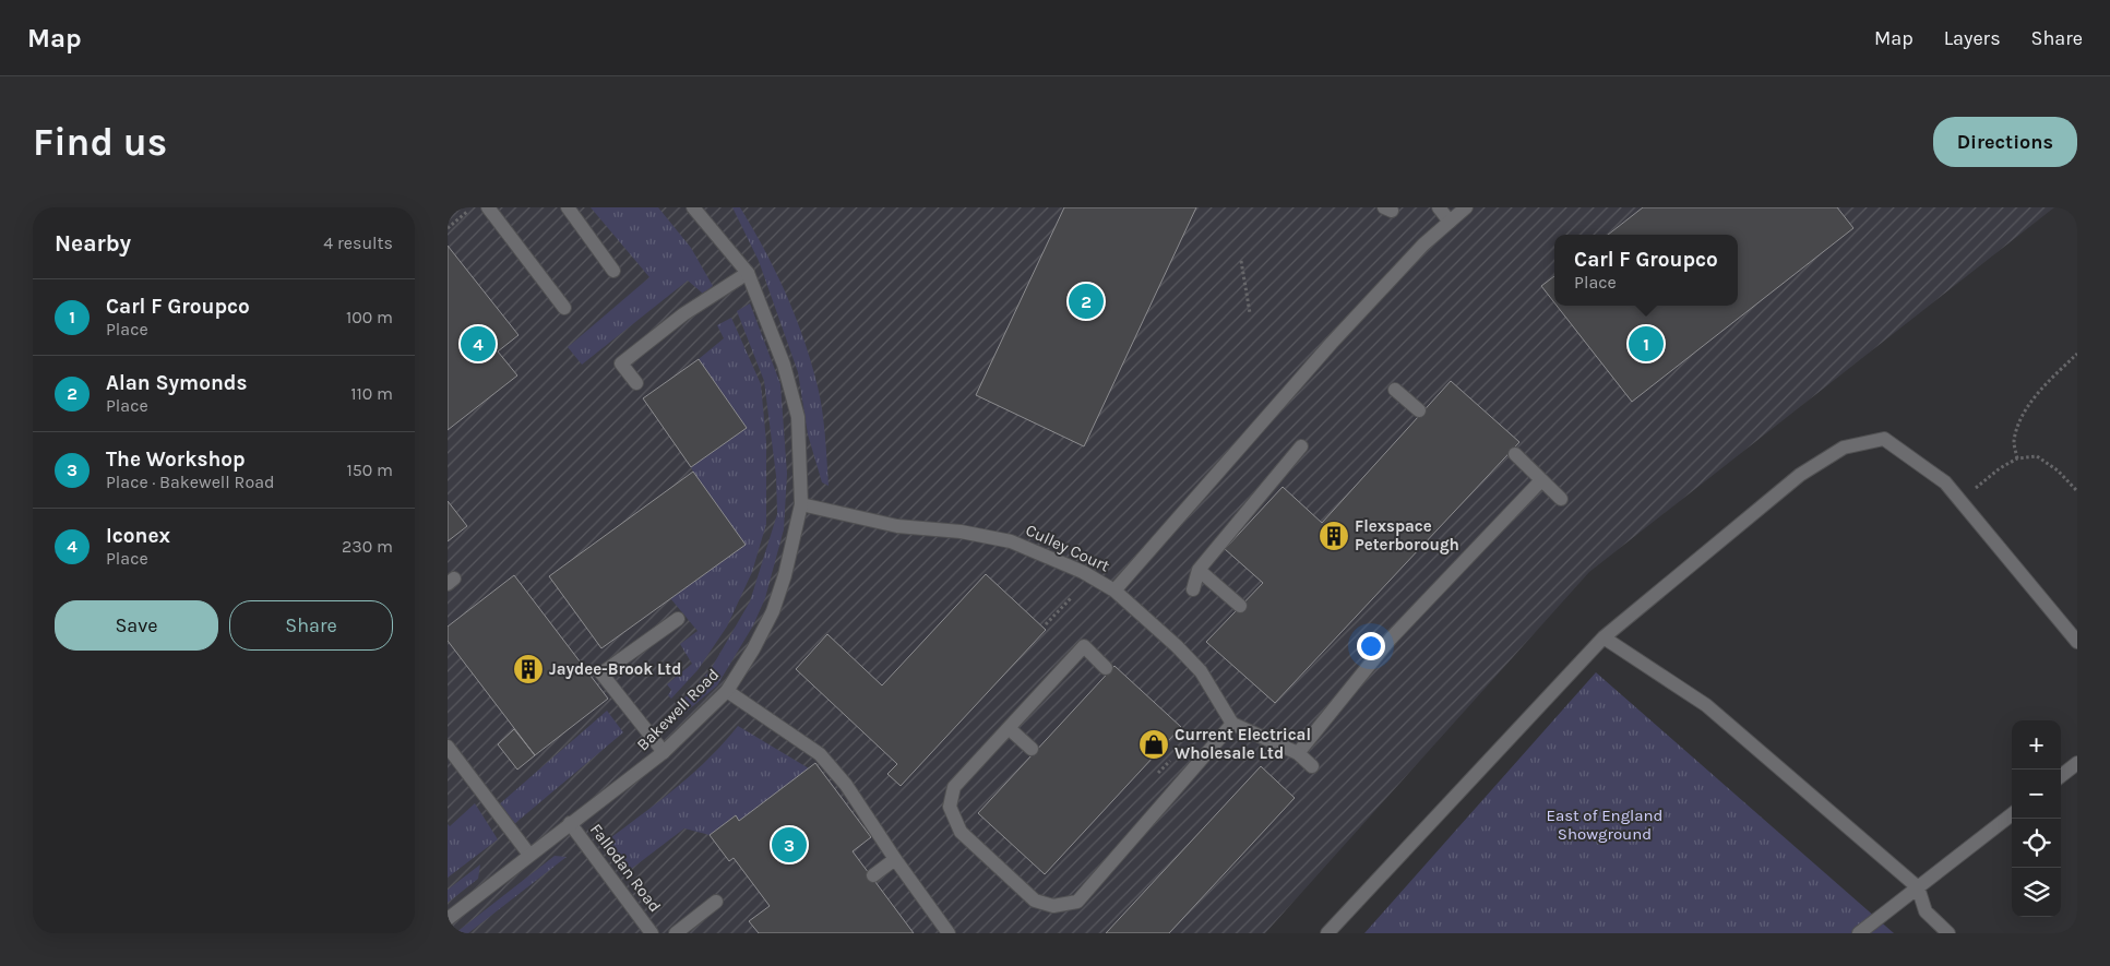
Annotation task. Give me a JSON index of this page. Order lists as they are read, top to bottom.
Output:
{
  "streets": {
    "street": ["Culley Court", "Bakewell Road", "Fallodan Road"]
  },
  "crossings": [
    ["Culley Court", "Bakewell Road"],
    ["Bakewell Road", "Fallodan Road"]
  ],
  "parks": ["East of England Showground"],
  "places": {
    "building": ["Flexspace Peterborough", "Jaydee-Brook Ltd"],
    "shop": ["Current Electrical Wholesale Ltd"]
  },
  "page": {
    "header": "Map",
    "nav": ["Map", "Layers", "Share"],
    "buttons": [
      "Directions",
      ["Save", "Share"]
    ],
    "title": "Find us",
    "heading": ["Nearby", "4 results"],
    "popup": ["Carl F Groupco", "Place"],
    "list": [
      {
        "mark": "1",
        "name": "Carl F Groupco",
        "note": "Place",
        "value": "100 m"
      },
      {
        "mark": "2",
        "name": "Alan Symonds",
        "note": "Place",
        "value": "110 m"
      },
      {
        "mark": "3",
        "name": "The Workshop",
        "note": "Place · Bakewell Road",
        "value": "150 m"
      },
      {
        "mark": "4",
        "name": "Iconex",
        "note": "Place",
        "value": "230 m"
      }
    ],
    "pins": [
      "2",
      "1",
      "4",
      "3"
    ],
    "map_buttons": ["+", "−"]
  }
}
